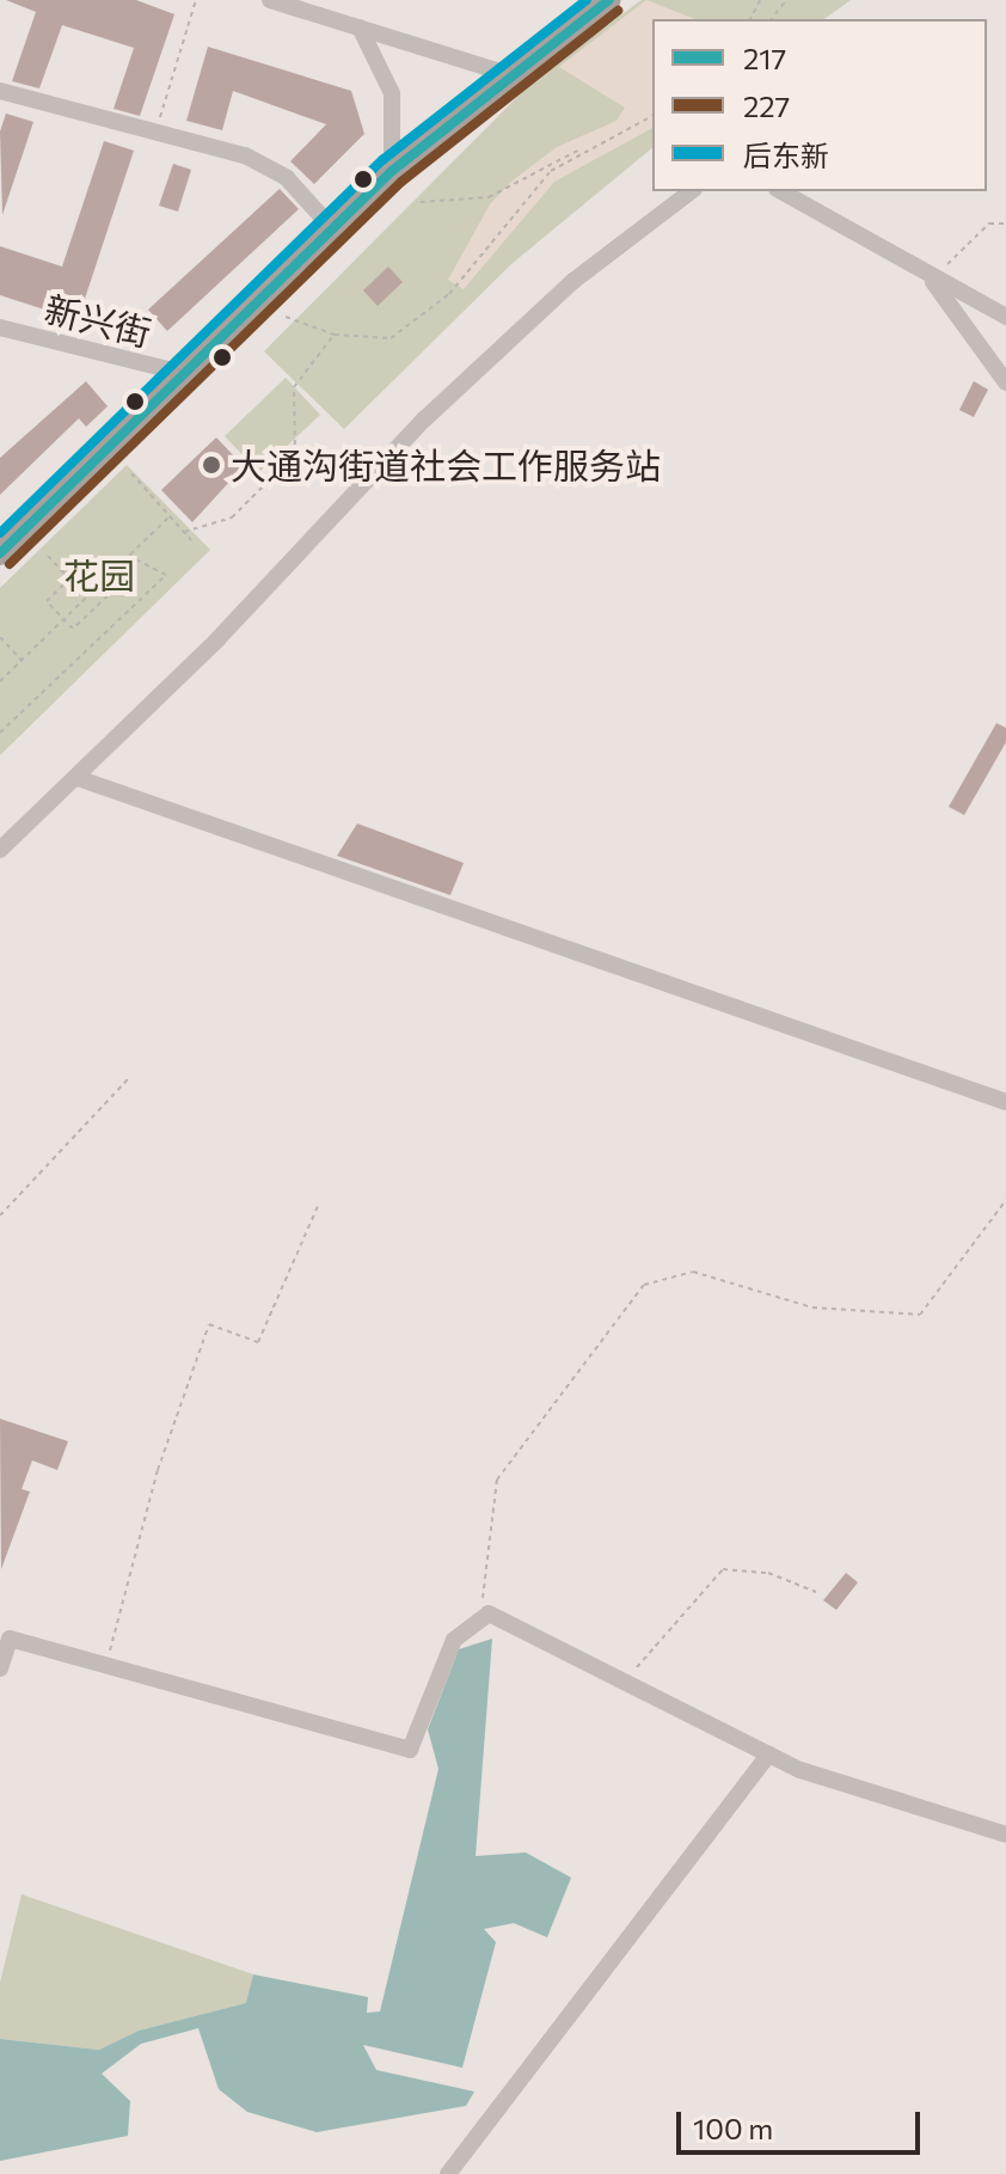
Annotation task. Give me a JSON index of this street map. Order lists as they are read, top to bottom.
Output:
{
  "streets": {
    "street": ["新兴街"]
  },
  "parks": ["花园"],
  "places": ["大通沟街道社会工作服务站"],
  "lines": ["transit line 217", "transit line 后东新", "transit line 227"],
  "legend": ["217", "227", "后东新"],
  "scale_bar": "100 m"
}
